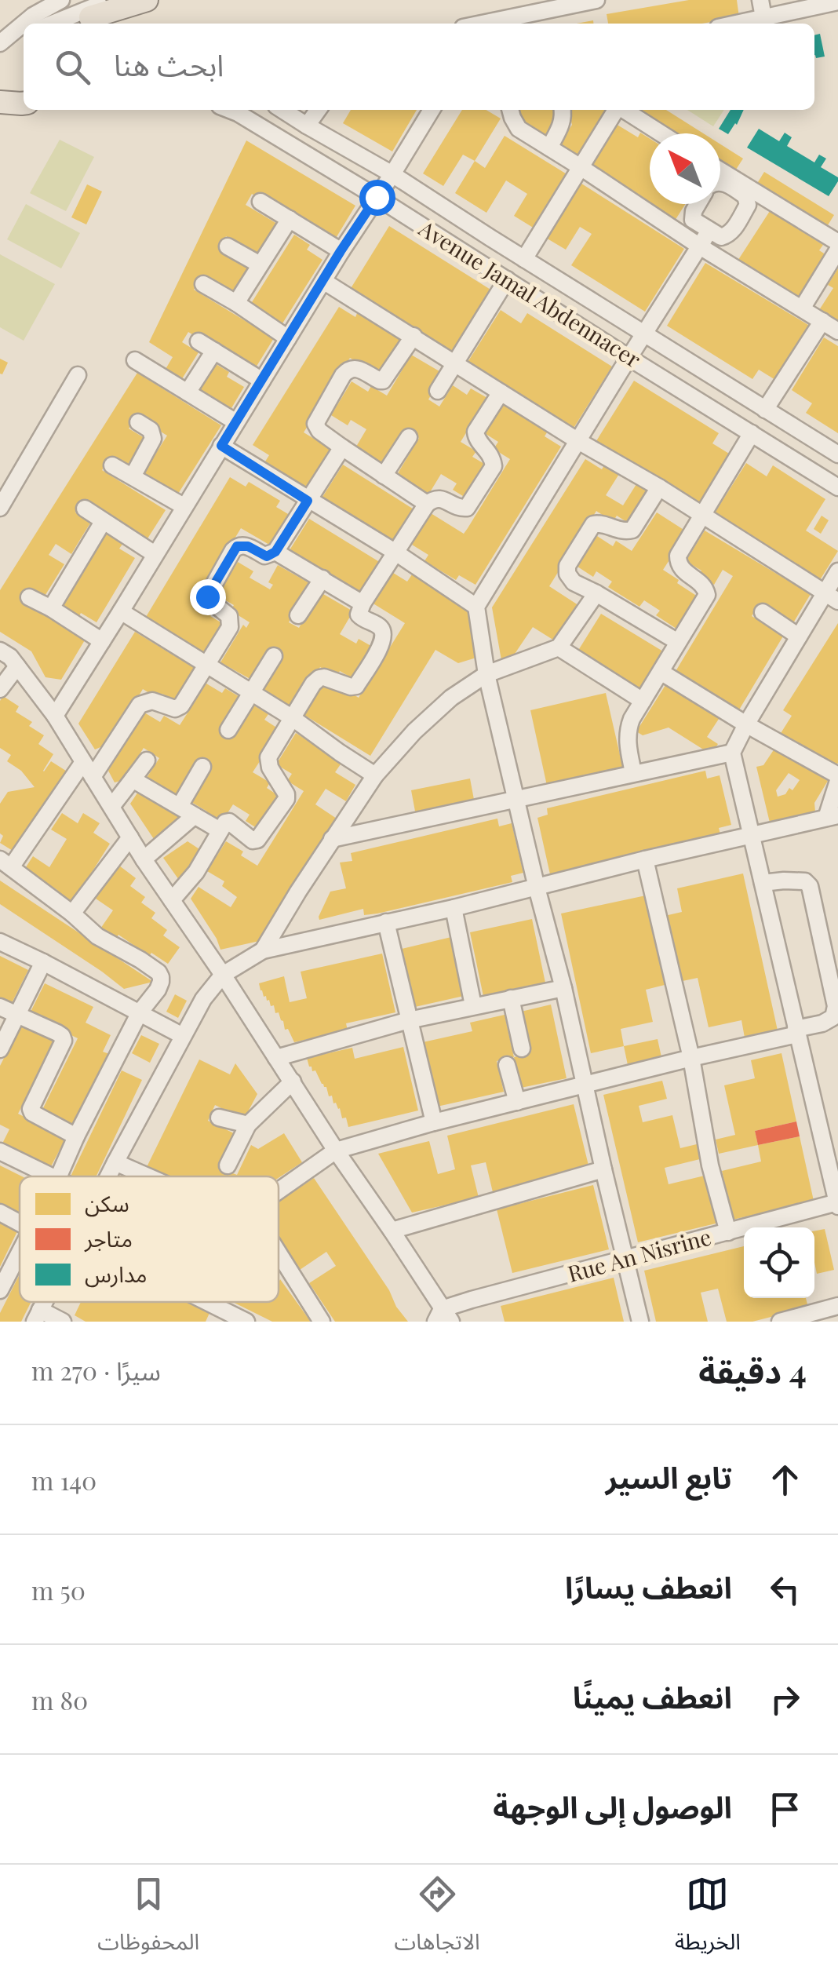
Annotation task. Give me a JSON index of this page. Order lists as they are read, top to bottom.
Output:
{
  "streets": {
    "street": ["Avenue Jamal Abdennacer", "Rue An Nisrine"]
  },
  "legend": ["سكن", "متاجر", "مدارس"],
  "north": "top left",
  "page": {
    "search": "ابحث هنا",
    "heading": ["4 دقيقة", "سيرًا · 270 m"],
    "list": [
      ["تابع السير", "140 m"],
      ["انعطف يسارًا", "50 m"],
      ["انعطف يمينًا", "80 m"],
      "الوصول إلى الوجهة"
    ],
    "nav": ["الخريطة", "الاتجاهات", "المحفوظات"]
  }
}
